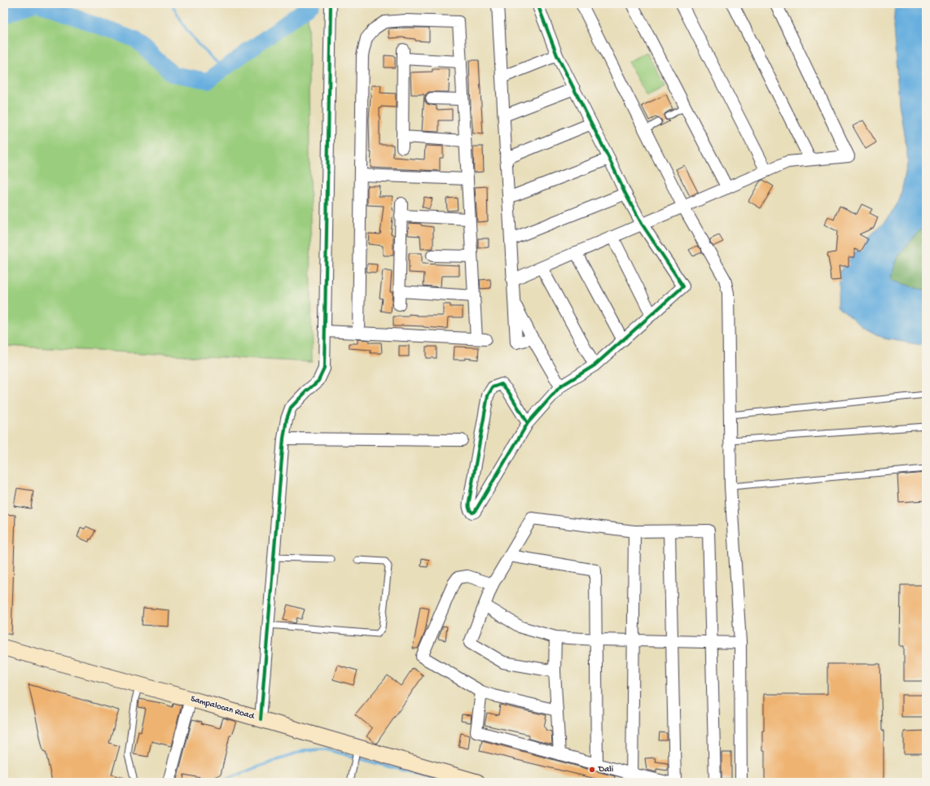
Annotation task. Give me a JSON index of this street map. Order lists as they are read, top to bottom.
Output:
{
  "streets": {
    "main road": ["Sampalocan Road"]
  },
  "places": ["Dali"]
}
